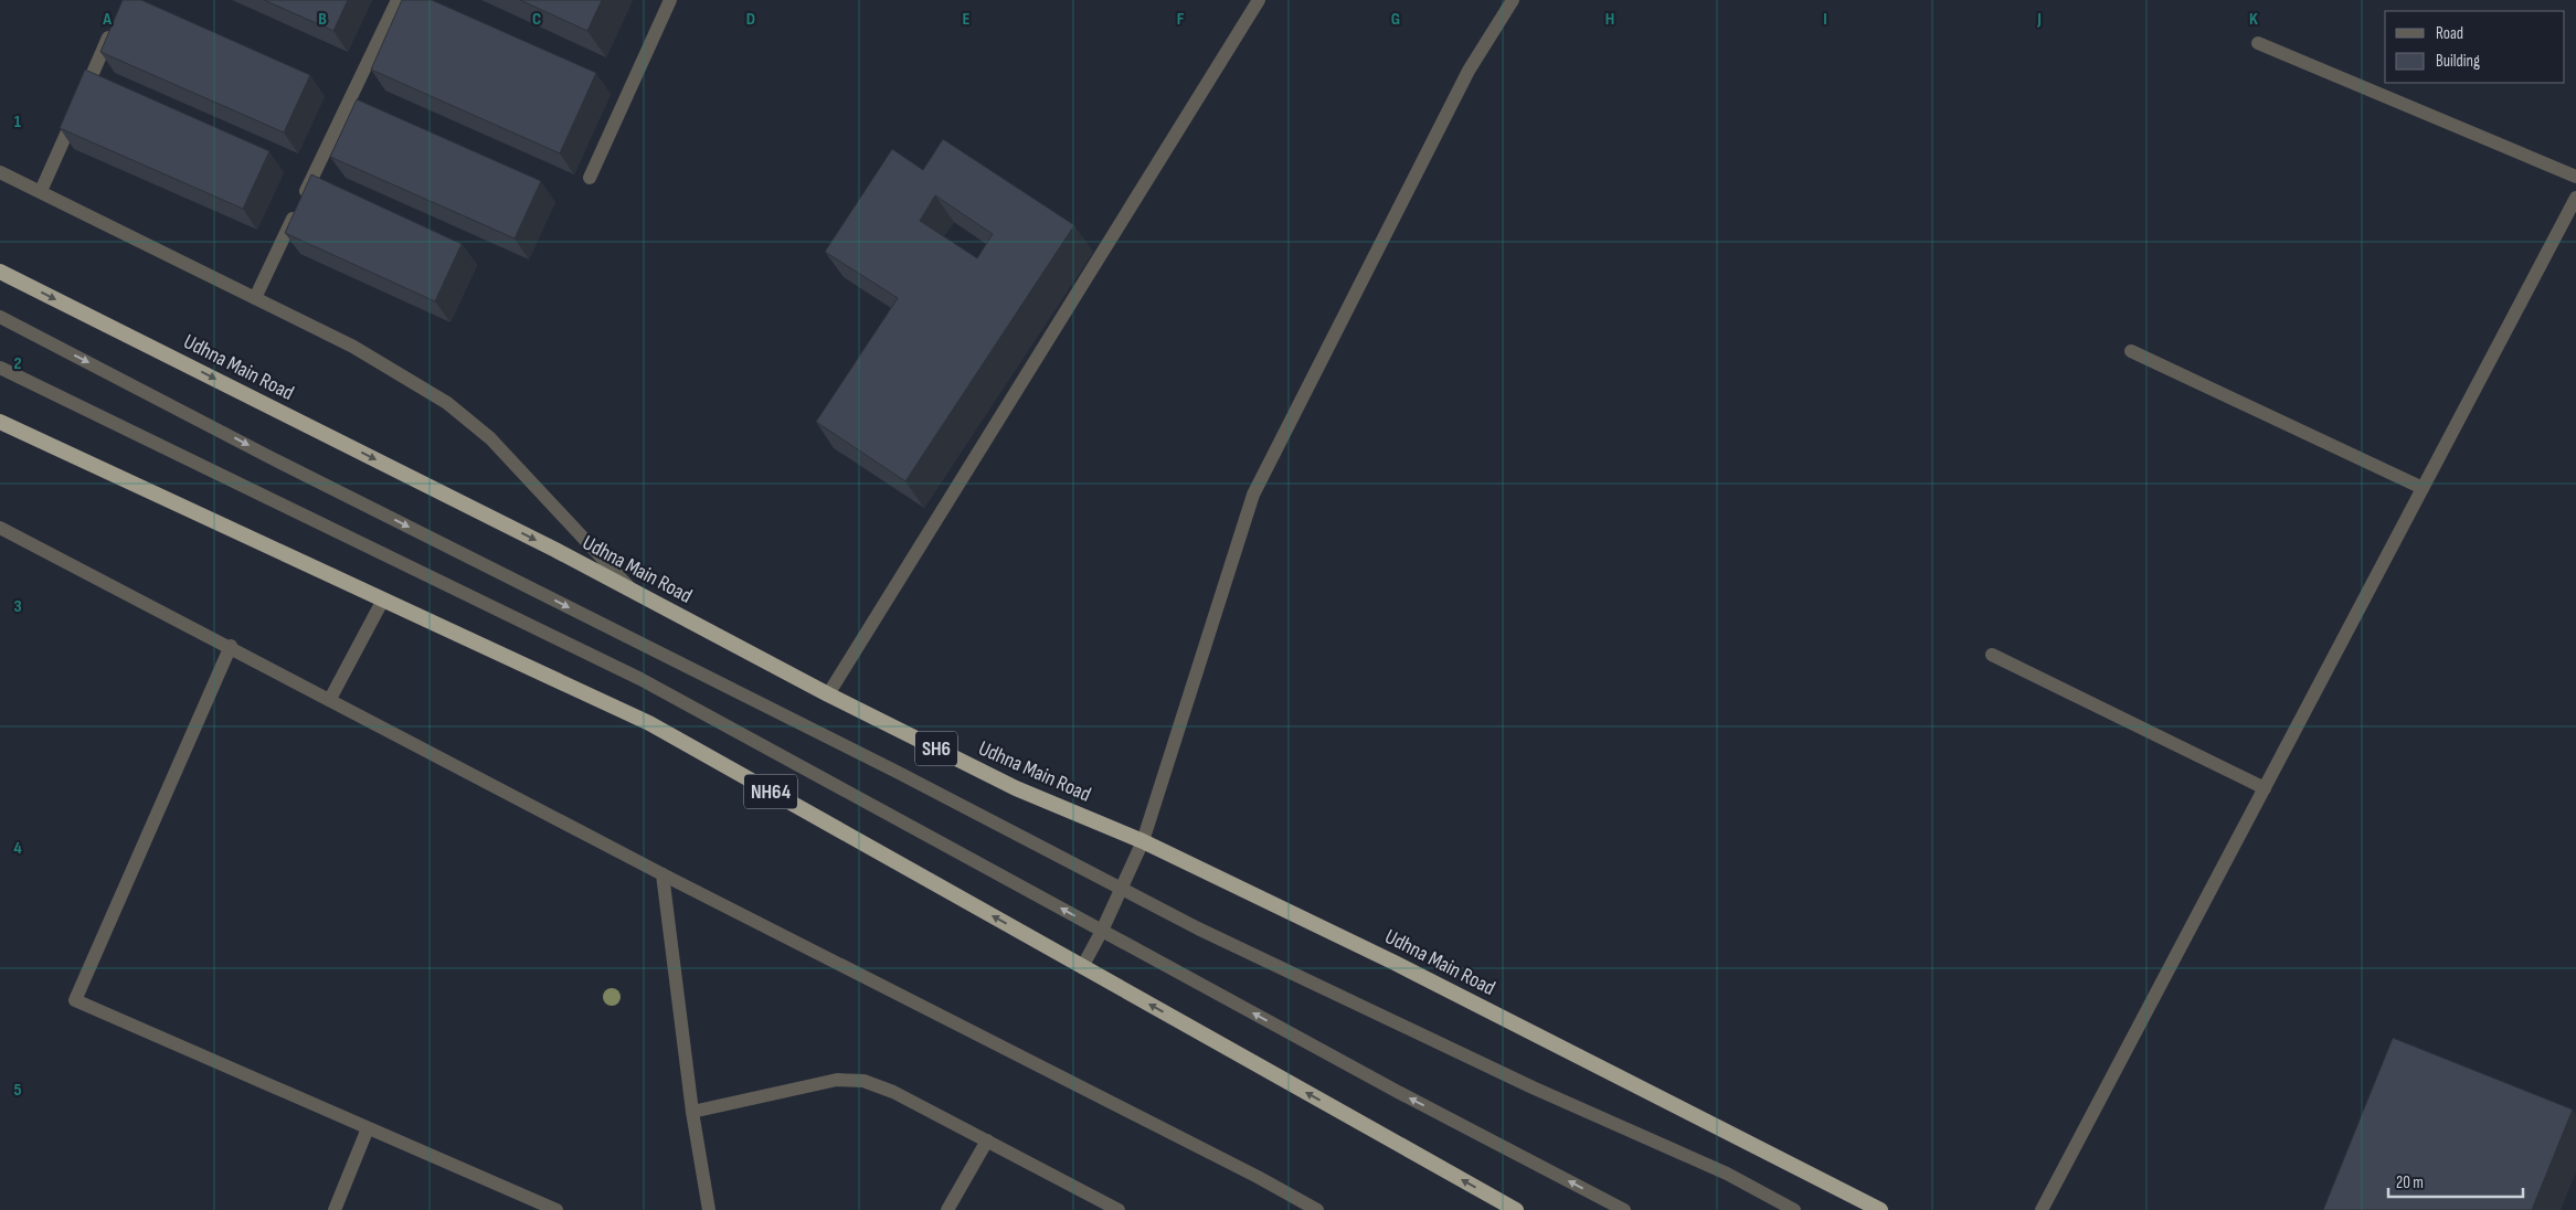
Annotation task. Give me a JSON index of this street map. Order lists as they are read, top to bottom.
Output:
{
  "streets": {
    "highway": ["Udhna Main Road", "SH6", "NH64"]
  },
  "legend": ["Road", "Building"],
  "scale_bar": "20 m",
  "grid": {
    "columns": [
      "A",
      "B",
      "C",
      "D",
      "E",
      "F",
      "G",
      "H",
      "I",
      "J",
      "K"
    ],
    "rows": [
      "1",
      "2",
      "3",
      "4",
      "5"
    ]
  }
}
